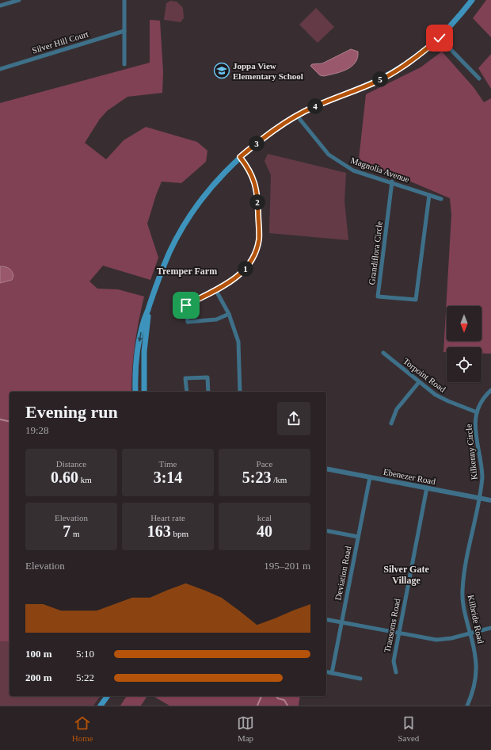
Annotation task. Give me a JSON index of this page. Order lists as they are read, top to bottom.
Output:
{
  "streets": {
    "street": [
      "Silver Hill Court",
      "Magnolia Avenue",
      "Grandiflora Circle",
      "Torpoint Road",
      "Kilkenny Circle",
      "Ebenezer Road",
      "Deviation Road",
      "Kilbride Road",
      "Transoms Road"
    ]
  },
  "crossings": [
    ["Magnolia Avenue", "Grandiflora Circle"],
    ["Torpoint Road", "Kilkenny Circle"],
    ["Kilkenny Circle", "Ebenezer Road"],
    ["Kilkenny Circle", "Kilbride Road"],
    ["Ebenezer Road", "Deviation Road"],
    ["Ebenezer Road", "Kilbride Road"],
    ["Ebenezer Road", "Transoms Road"]
  ],
  "districts": ["Tremper Farm", "Silver Gate Village"],
  "places": {
    "school or university": ["Joppa View Elementary School"]
  },
  "north": "bottom",
  "page": {
    "pins": [
      "5",
      "4",
      "3",
      "2",
      "1"
    ],
    "heading": ["Evening run", "19:28"],
    "stats": [
      ["Distance", "0.60 km"],
      ["Time", "3:14"],
      ["Pace", "5:23 /km"],
      ["Elevation", "7 m"],
      ["Heart rate", "163 bpm"],
      ["kcal", "40"]
    ],
    "chart": ["Elevation", "195–201 m"],
    "list": [
      {
        "name": "100 m",
        "note": "5:10"
      },
      {
        "name": "200 m",
        "note": "5:22"
      }
    ],
    "tabs": ["Home", "Map", "Saved"]
  }
}
